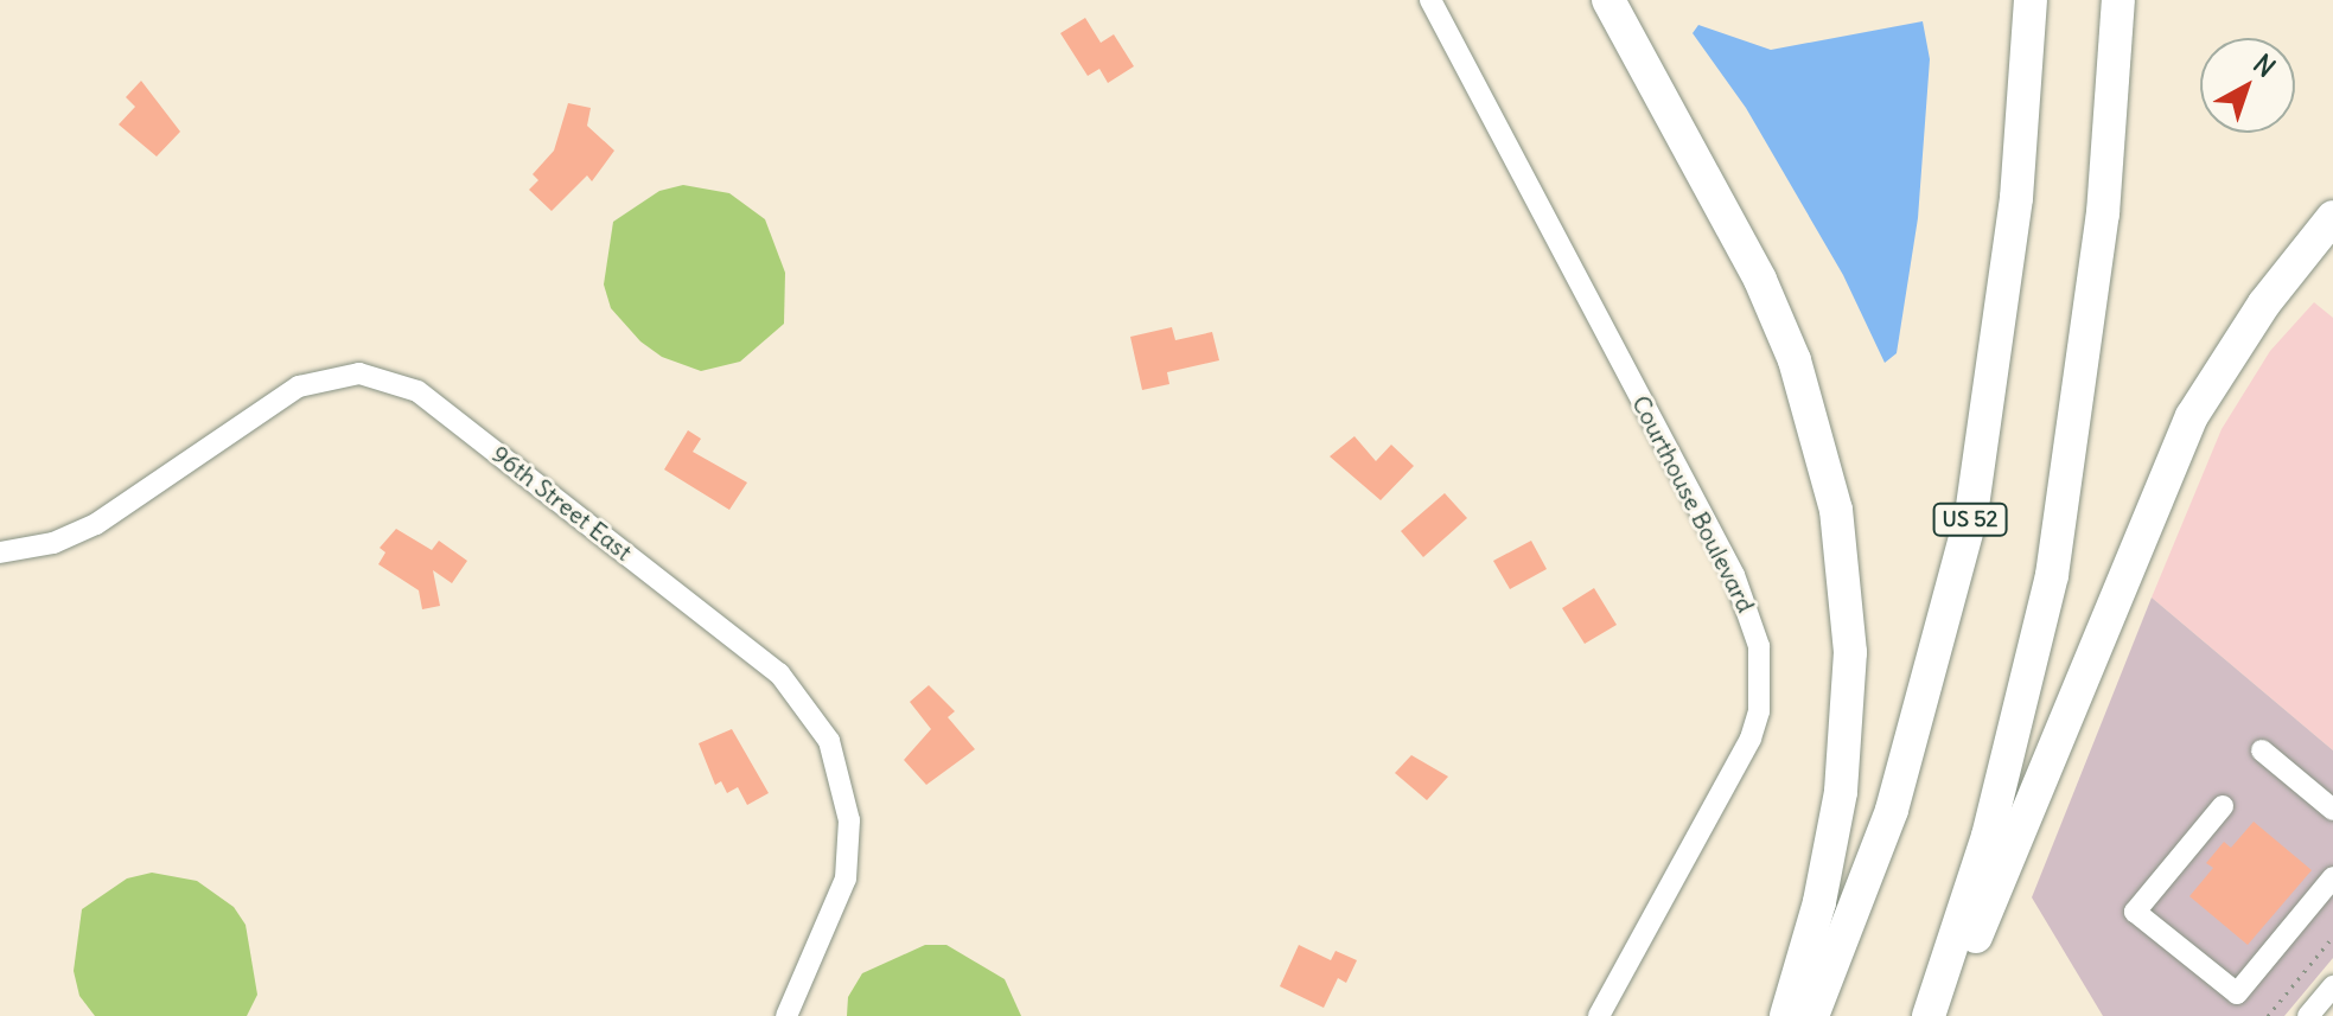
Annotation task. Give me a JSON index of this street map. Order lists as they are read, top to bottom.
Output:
{
  "streets": {
    "highway": ["US 52"],
    "street": ["96th Street East", "Courthouse Boulevard"]
  },
  "north": "top right"
}
